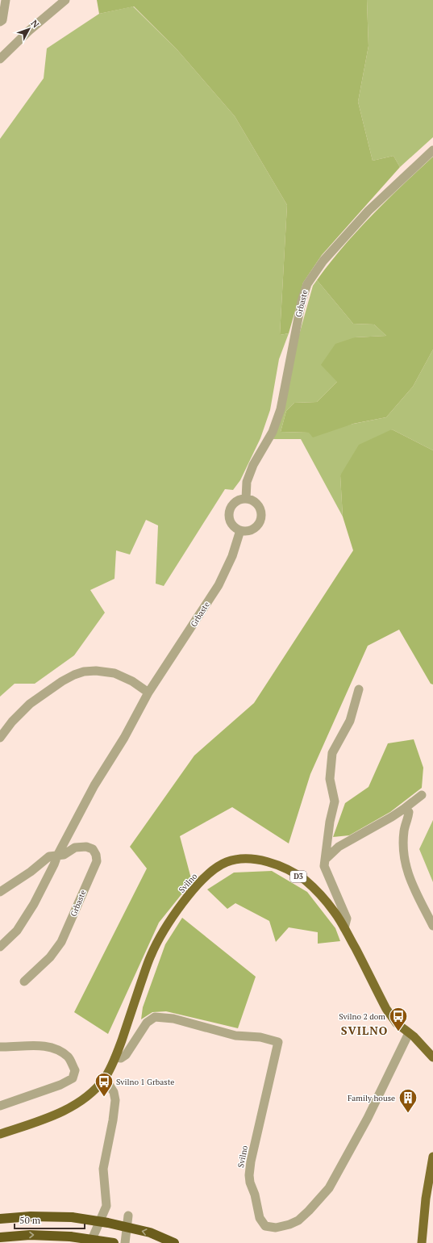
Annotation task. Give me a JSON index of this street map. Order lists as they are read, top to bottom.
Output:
{
  "streets": {
    "main road": ["D3", "Svilno"],
    "street": ["Grbaste"]
  },
  "districts": ["SVILNO"],
  "places": {
    "bus stop": ["Svilno 2 dom", "Svilno 1 Grbaste"],
    "building": ["Family house"]
  },
  "scale_bar": "50 m",
  "north": "top right"
}
